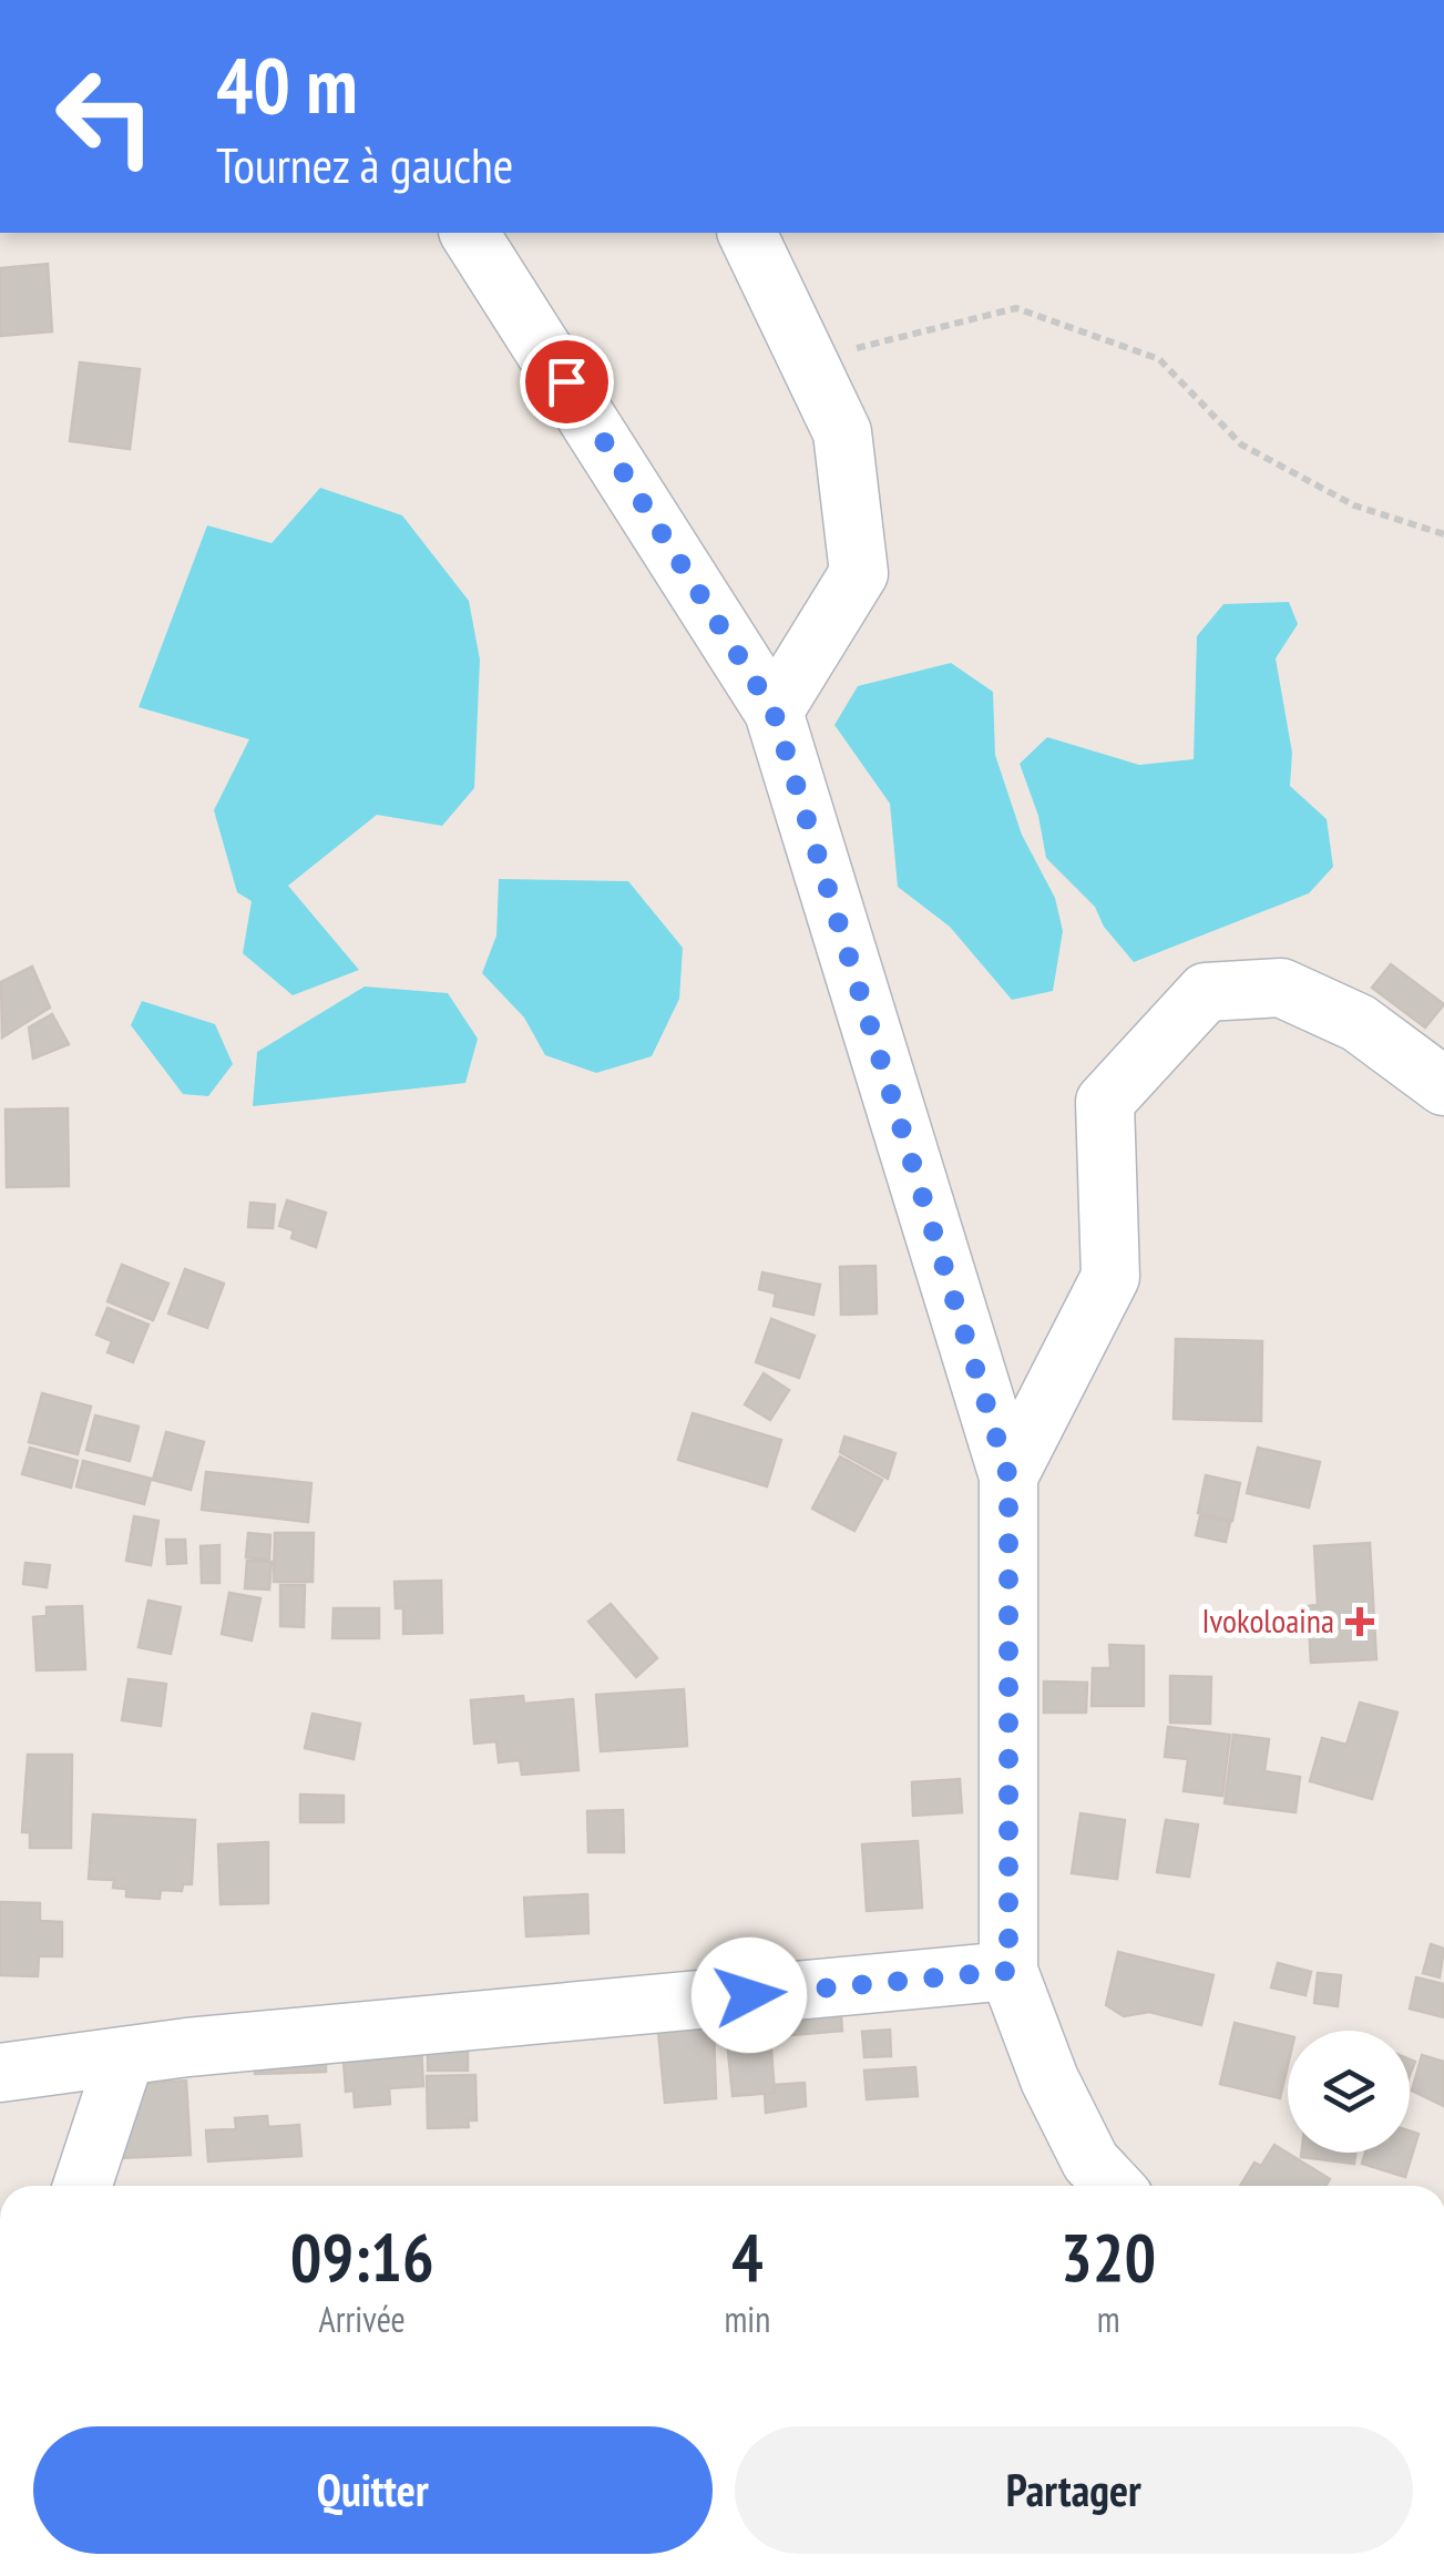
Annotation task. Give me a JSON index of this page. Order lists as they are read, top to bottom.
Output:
{
  "places": {
    "health": ["Ivokoloaina"]
  },
  "page": {
    "turn": ["40 m", "Tournez à gauche"],
    "eta": [
      "09:16",
      "Arrivée",
      "4",
      "min",
      "320",
      "m"
    ],
    "buttons": ["Quitter", "Partager"]
  }
}
